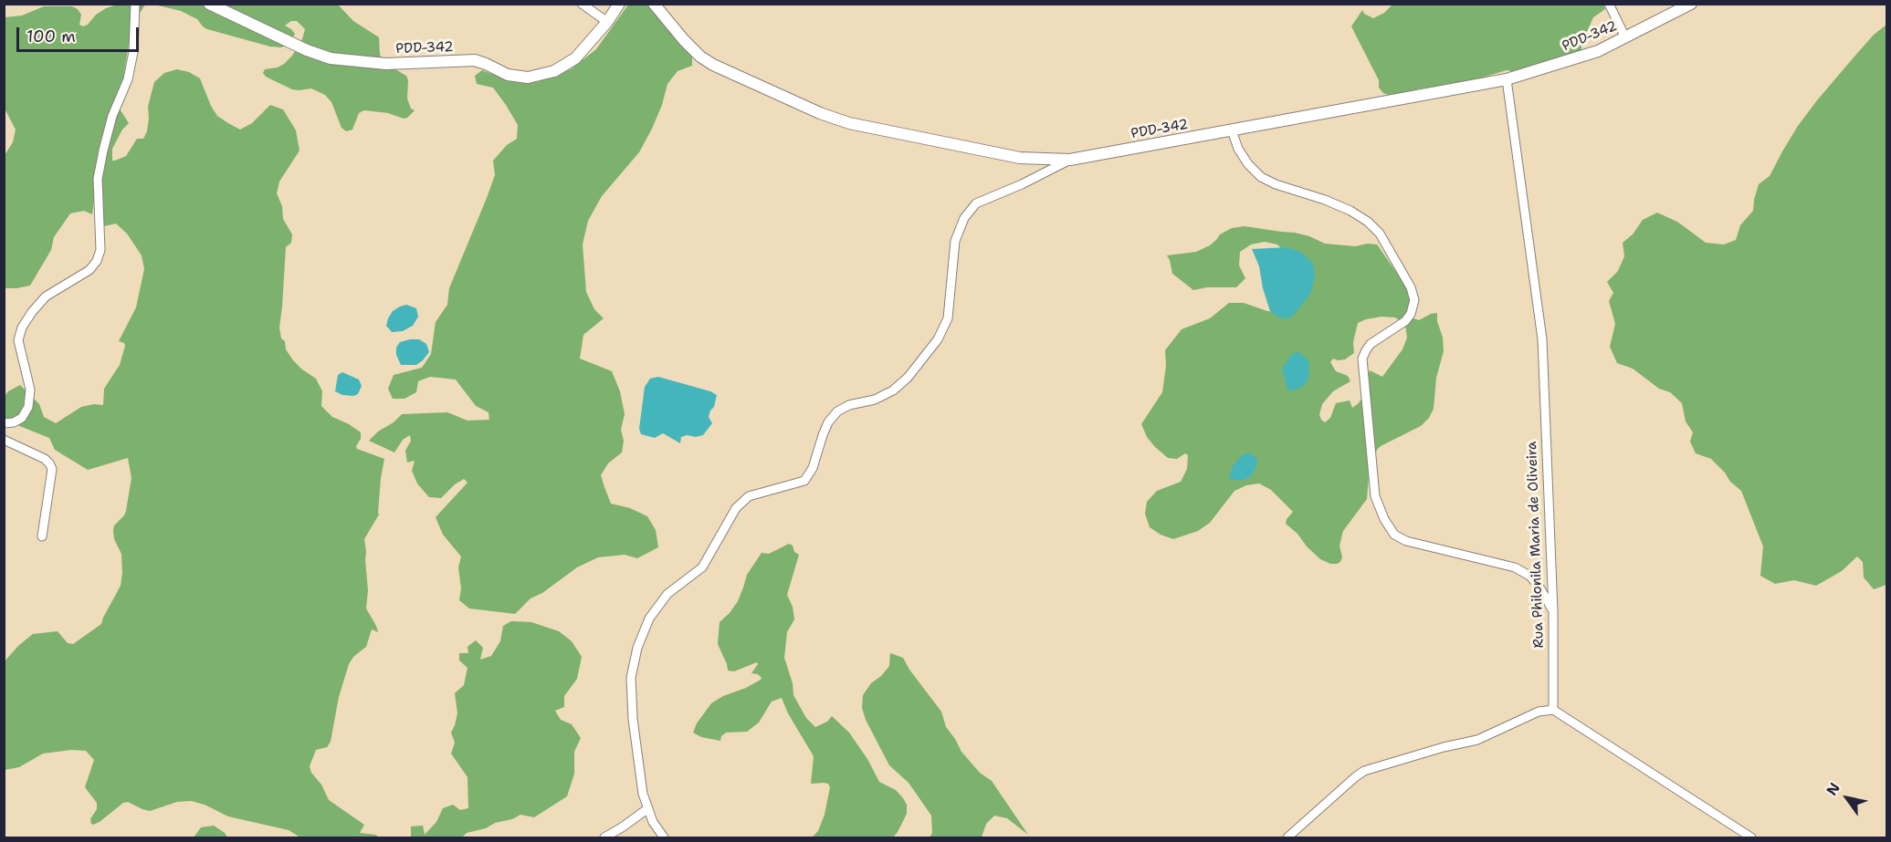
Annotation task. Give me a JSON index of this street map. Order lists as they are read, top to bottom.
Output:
{
  "streets": {
    "street": ["PDD-342", "Rua Philonila Maria de Oliveira"]
  },
  "crossings": [
    ["PDD-342", "Rua Philonila Maria de Oliveira"]
  ],
  "scale_bar": "100 m",
  "north": "top left"
}
